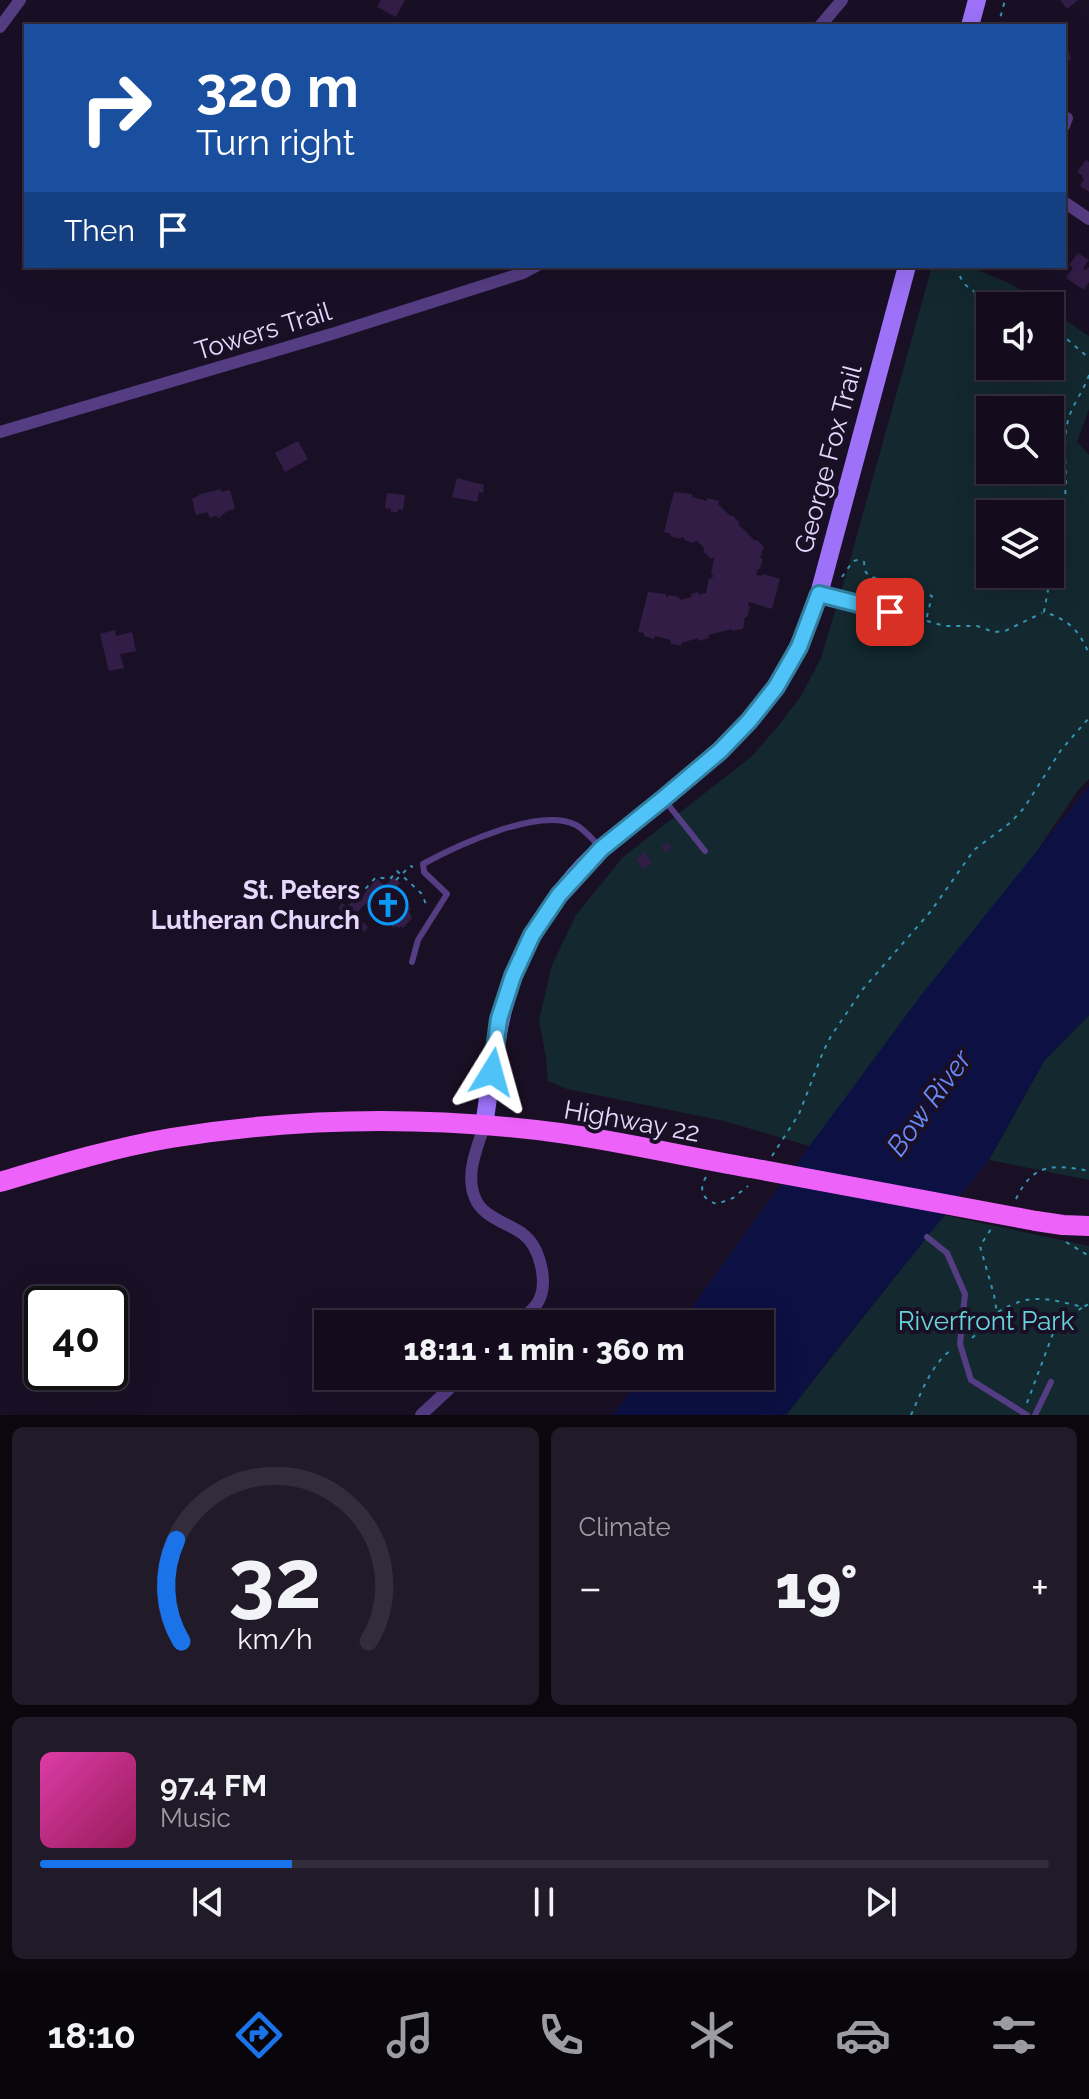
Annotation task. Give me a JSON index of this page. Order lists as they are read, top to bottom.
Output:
{
  "streets": {
    "main road": ["Highway 22"],
    "street": ["Towers Trail", "George Fox Trail"]
  },
  "crossings": [
    ["George Fox Trail", "Highway 22"]
  ],
  "water": ["Bow River"],
  "parks": ["Riverfront Park"],
  "places": {
    "church": ["St. Peters Lutheran Church"]
  },
  "page": {
    "turn": ["320 m", "Turn right"],
    "then": "Then",
    "limit": "40",
    "trip": "18:11 · 1 min · 360 m",
    "tile": "Climate",
    "heat": ["−", "19°", "+"],
    "song": ["97.4 FM", "Music"],
    "tabs": "18:10",
    "gauge": ["32", "km/h"]
  }
}
